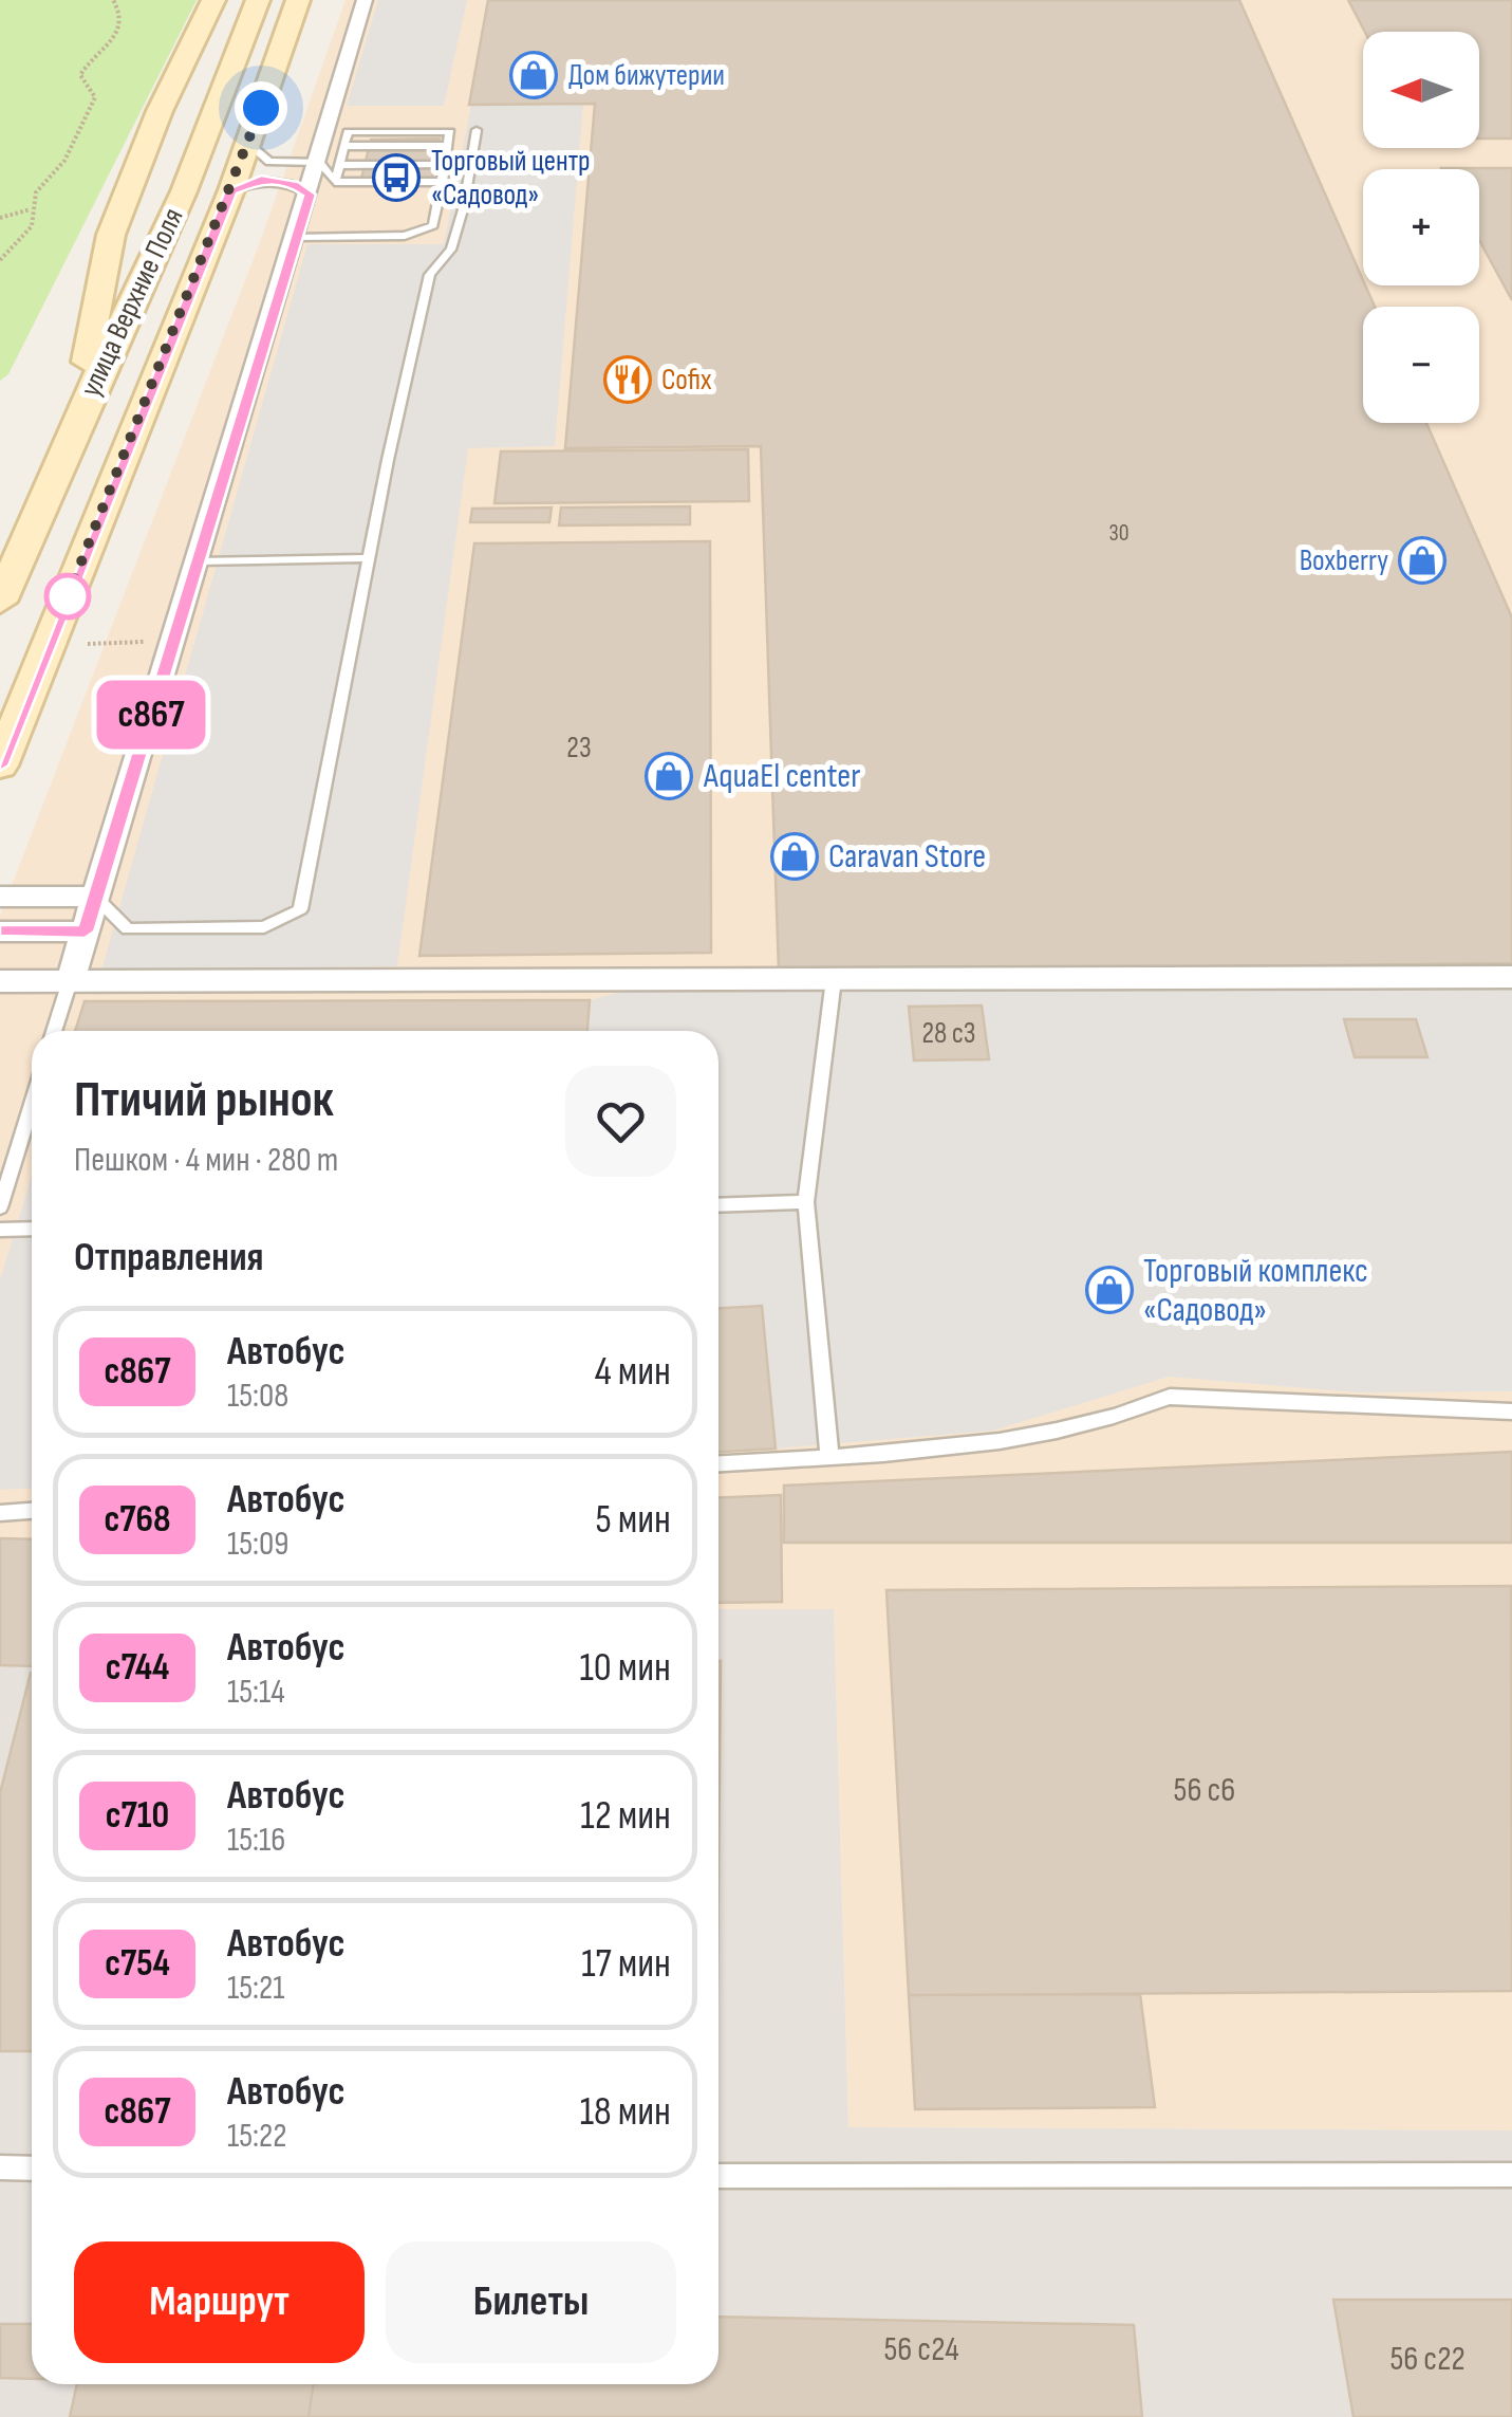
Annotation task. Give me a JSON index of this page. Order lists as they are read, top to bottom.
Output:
{
  "streets": {
    "main road": ["улица Верхние Поля"]
  },
  "places": {
    "shop": [
      "Дом бижутерии",
      "Boxberry",
      "AquaEl center",
      "Caravan Store",
      "Торговый комплекс «Садовод»"
    ],
    "bus stop": ["Торговый центр «Садовод»"],
    "restaurant": ["Cofix"]
  },
  "lines": ["bus line с867"],
  "house_numbers": [
    "30",
    "23",
    "28 с3",
    "56 с6",
    "56 с24",
    "56 с22"
  ],
  "north": "left",
  "page": {
    "on_map": "с867",
    "map_buttons": ["+", "−"],
    "heading": [
      ["Птичий рынок", "Пешком · 4 мин · 280 m"],
      "Отправления"
    ],
    "list": [
      {
        "mark": "с867",
        "name": "Автобус",
        "note": "15:08",
        "value": "4 мин"
      },
      {
        "mark": "с768",
        "name": "Автобус",
        "note": "15:09",
        "value": "5 мин"
      },
      {
        "mark": "с744",
        "name": "Автобус",
        "note": "15:14",
        "value": "10 мин"
      },
      {
        "mark": "с710",
        "name": "Автобус",
        "note": "15:16",
        "value": "12 мин"
      },
      {
        "mark": "с754",
        "name": "Автобус",
        "note": "15:21",
        "value": "17 мин"
      },
      {
        "mark": "с867",
        "name": "Автобус",
        "note": "15:22",
        "value": "18 мин"
      }
    ],
    "buttons": ["Маршрут", "Билеты"]
  }
}
